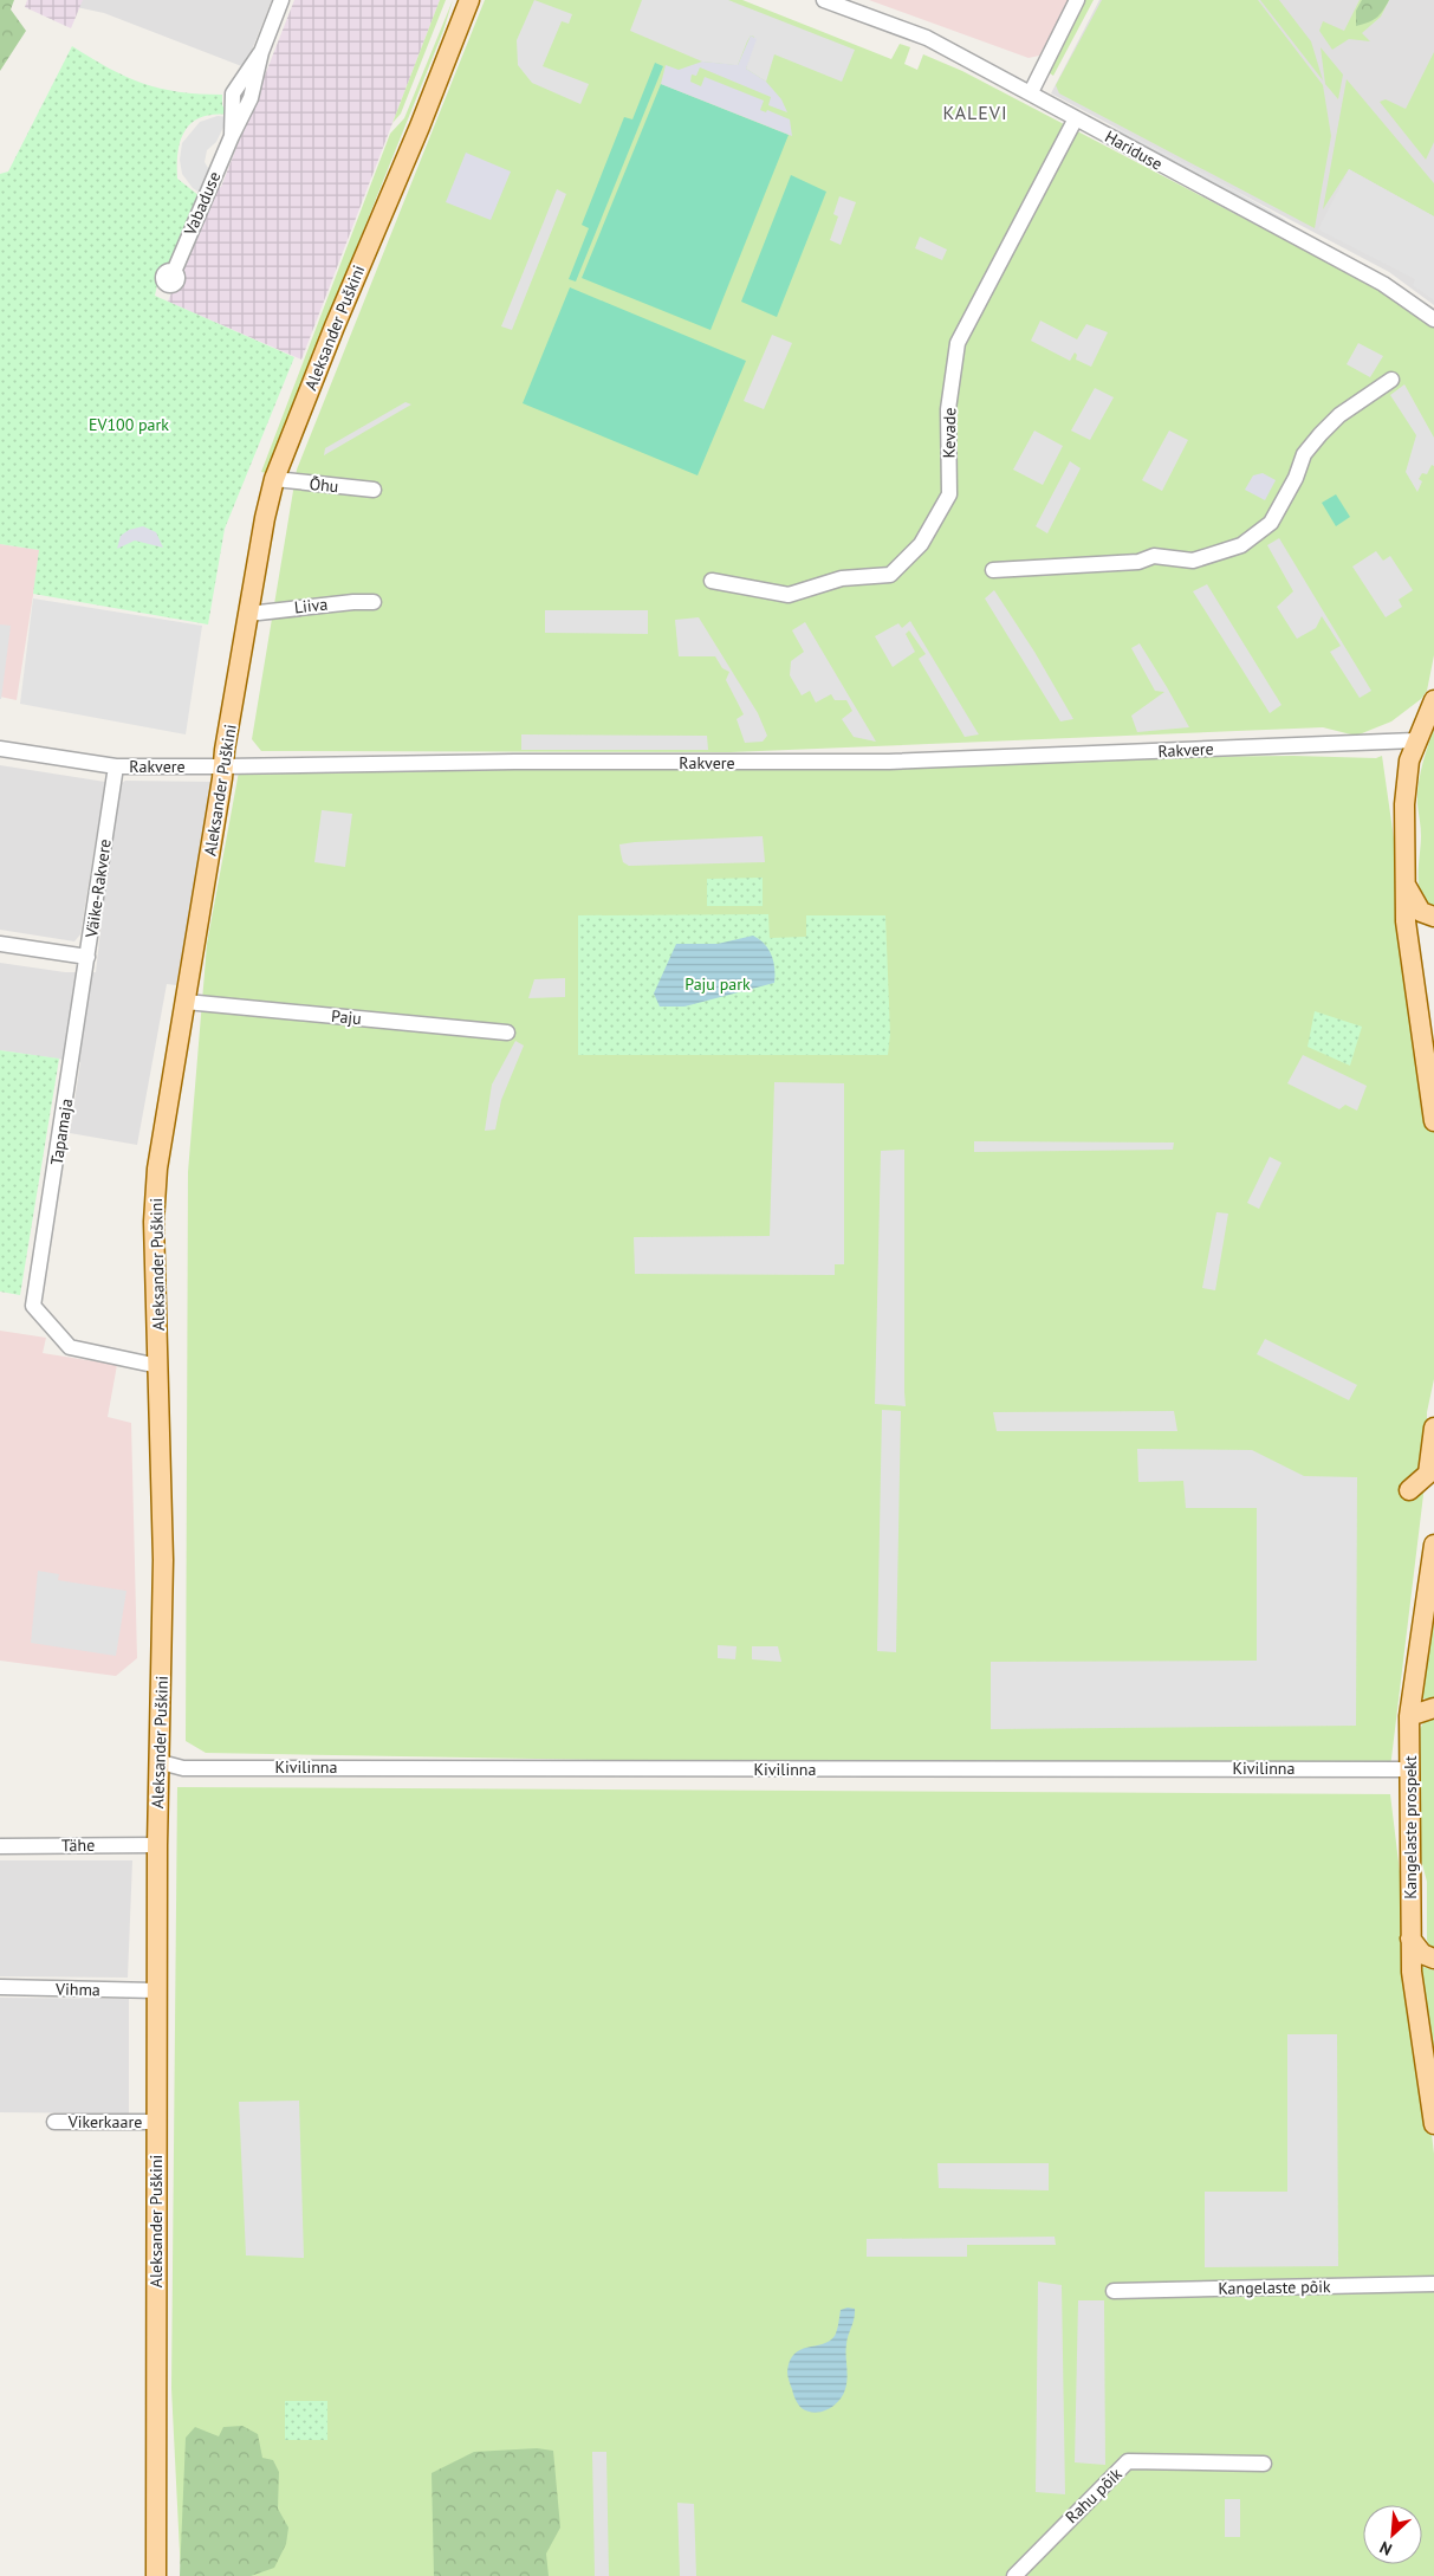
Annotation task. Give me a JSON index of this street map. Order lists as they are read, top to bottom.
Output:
{
  "streets": {
    "main road": ["Aleksander Puškini", "Kangelaste prospekt"],
    "street": [
      "Hariduse",
      "Vabaduse",
      "Kevade",
      "Õhu",
      "Liiva",
      "Rakvere",
      "Väike-Rakvere",
      "Paju",
      "Tapamaja",
      "Kivilinna",
      "Tähe",
      "Vihma",
      "Vikerkaare",
      "Kangelaste põik",
      "Rahu põik"
    ]
  },
  "crossings": [
    ["Hariduse", "Kevade"],
    ["Aleksander Puškini", "Õhu"],
    ["Aleksander Puškini", "Liiva"],
    ["Aleksander Puškini", "Rakvere"],
    ["Aleksander Puškini", "Paju"],
    ["Aleksander Puškini", "Tapamaja"],
    ["Aleksander Puškini", "Kivilinna"],
    ["Aleksander Puškini", "Tähe"],
    ["Aleksander Puškini", "Vihma"],
    ["Aleksander Puškini", "Vikerkaare"],
    ["Rakvere", "Väike-Rakvere"],
    ["Väike-Rakvere", "Tapamaja"],
    ["Kivilinna", "Kangelaste prospekt"]
  ],
  "districts": ["KALEVI"],
  "parks": ["EV100 park", "Paju park"],
  "north": "bottom left"
}
